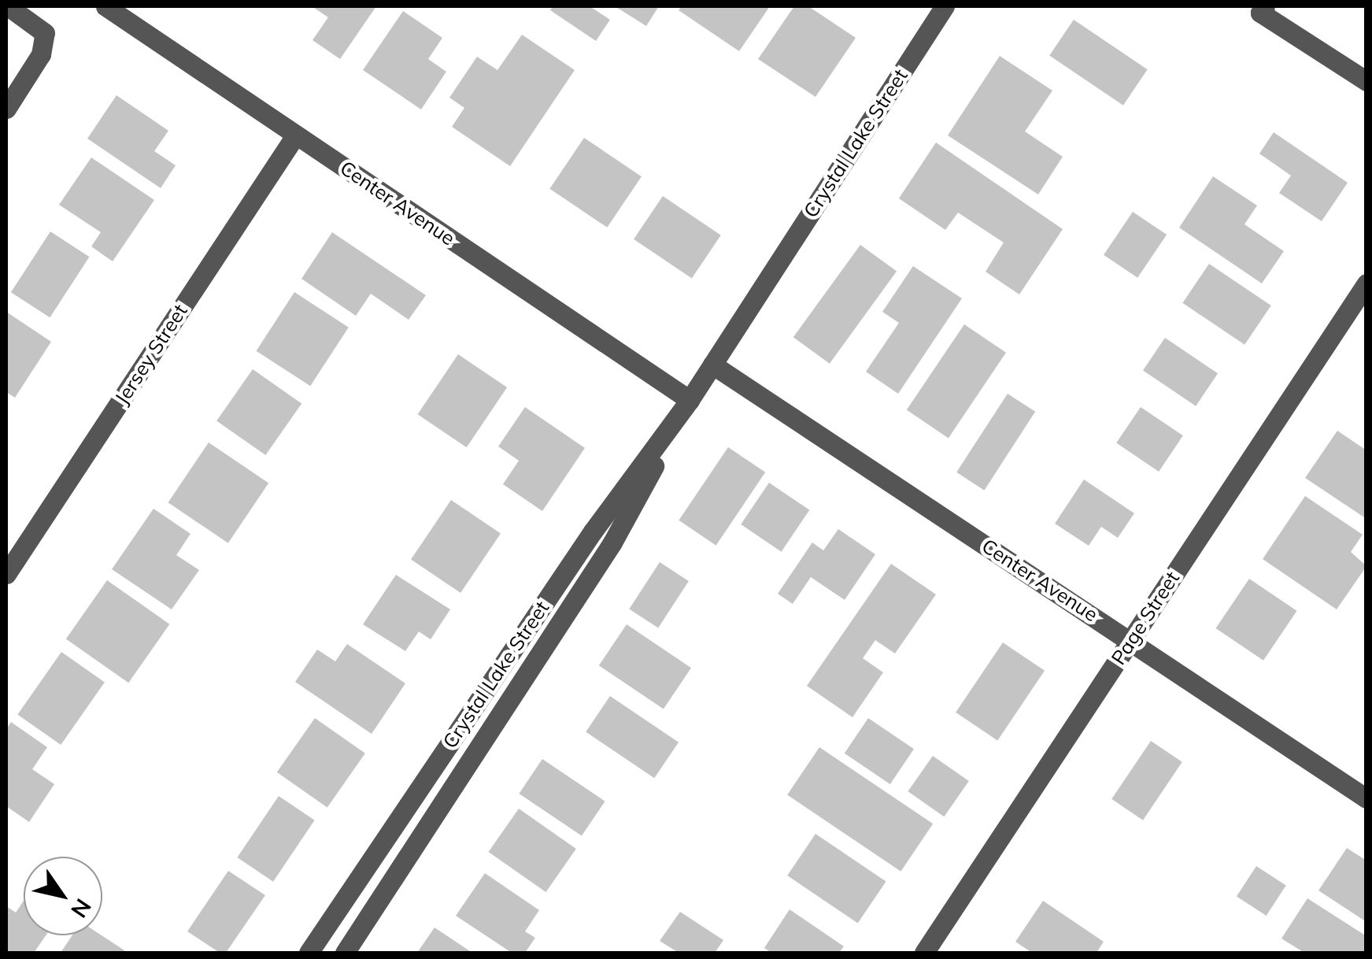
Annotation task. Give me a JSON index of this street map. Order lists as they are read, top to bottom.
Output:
{
  "streets": {
    "street": [
      "Crystal Lake Street",
      "Center Avenue",
      "Jersey Street",
      "Page Street"
    ]
  },
  "crossings": [
    ["Crystal Lake Street", "Center Avenue"],
    ["Center Avenue", "Jersey Street"],
    ["Center Avenue", "Page Street"]
  ],
  "north": "bottom right"
}
